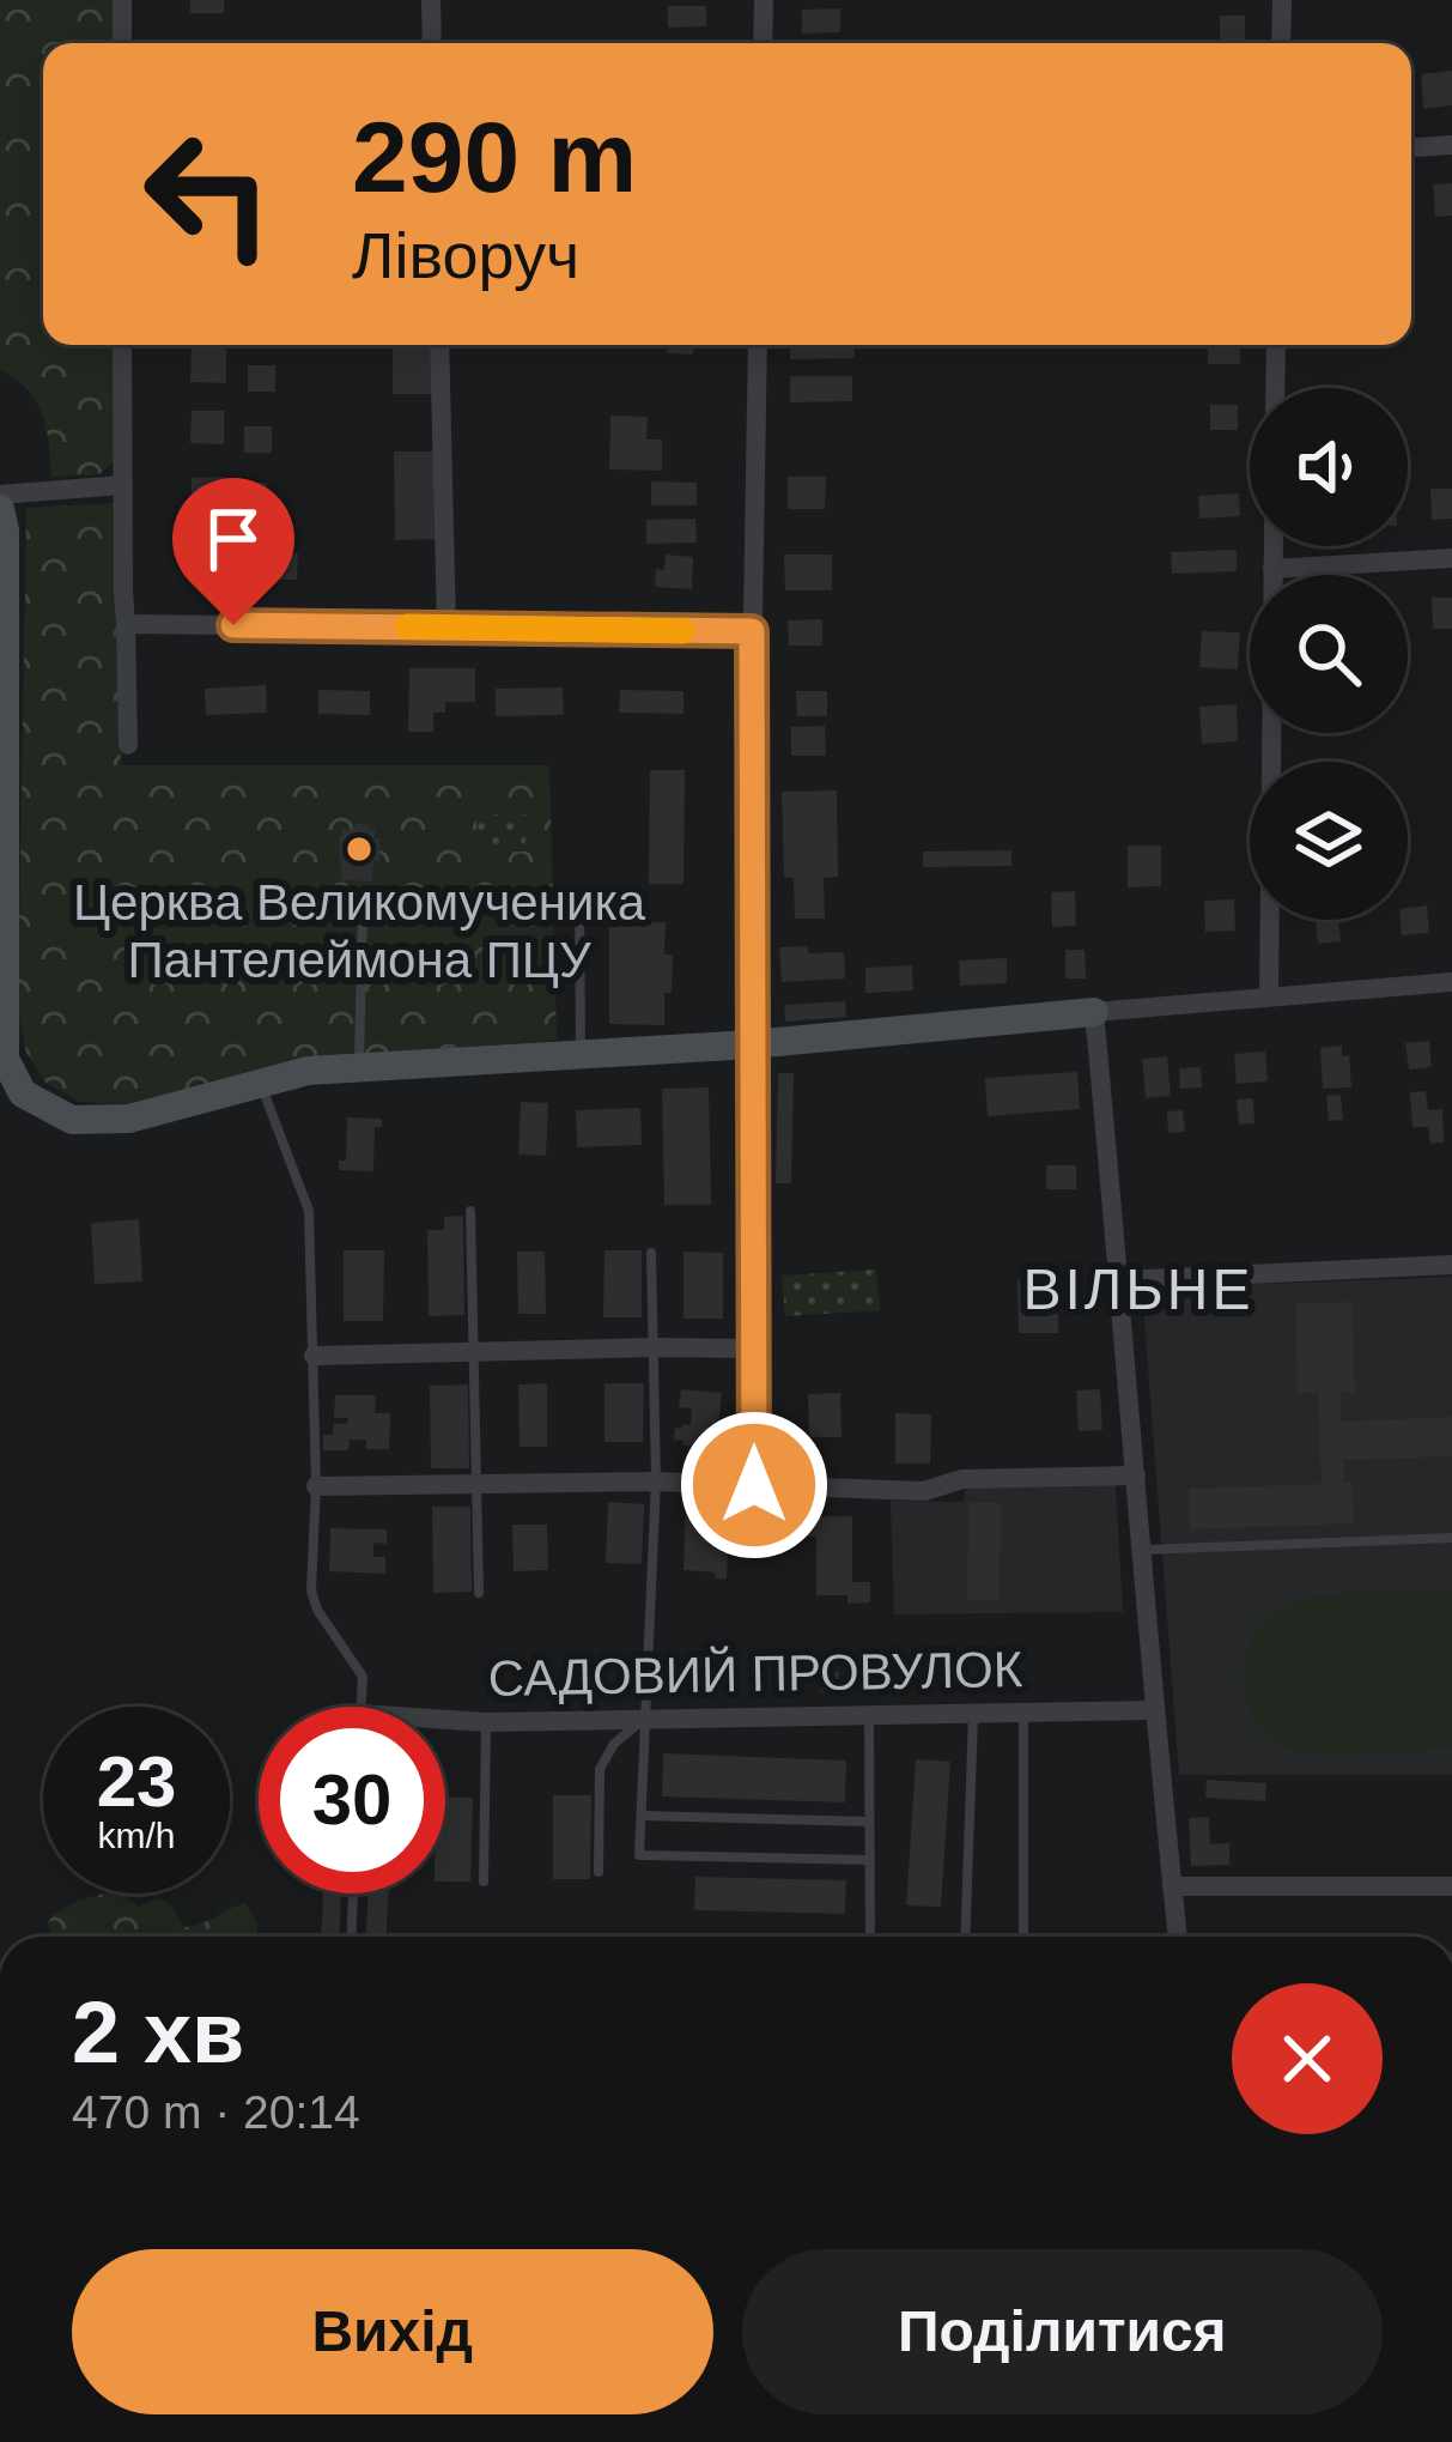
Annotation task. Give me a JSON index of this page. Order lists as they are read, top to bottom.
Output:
{
  "streets": {
    "street": ["САДОВИЙ ПРОВУЛОК"]
  },
  "districts": ["ВІЛЬНЕ"],
  "places": ["Церква Великомученика Пантелеймона ПЦУ"],
  "page": {
    "turn": ["290 m", "Ліворуч"],
    "speed": "23 km/h",
    "limit": "30",
    "heading": ["2 хв", "470 m · 20:14"],
    "buttons": ["Вихід", "Поділитися"]
  }
}
